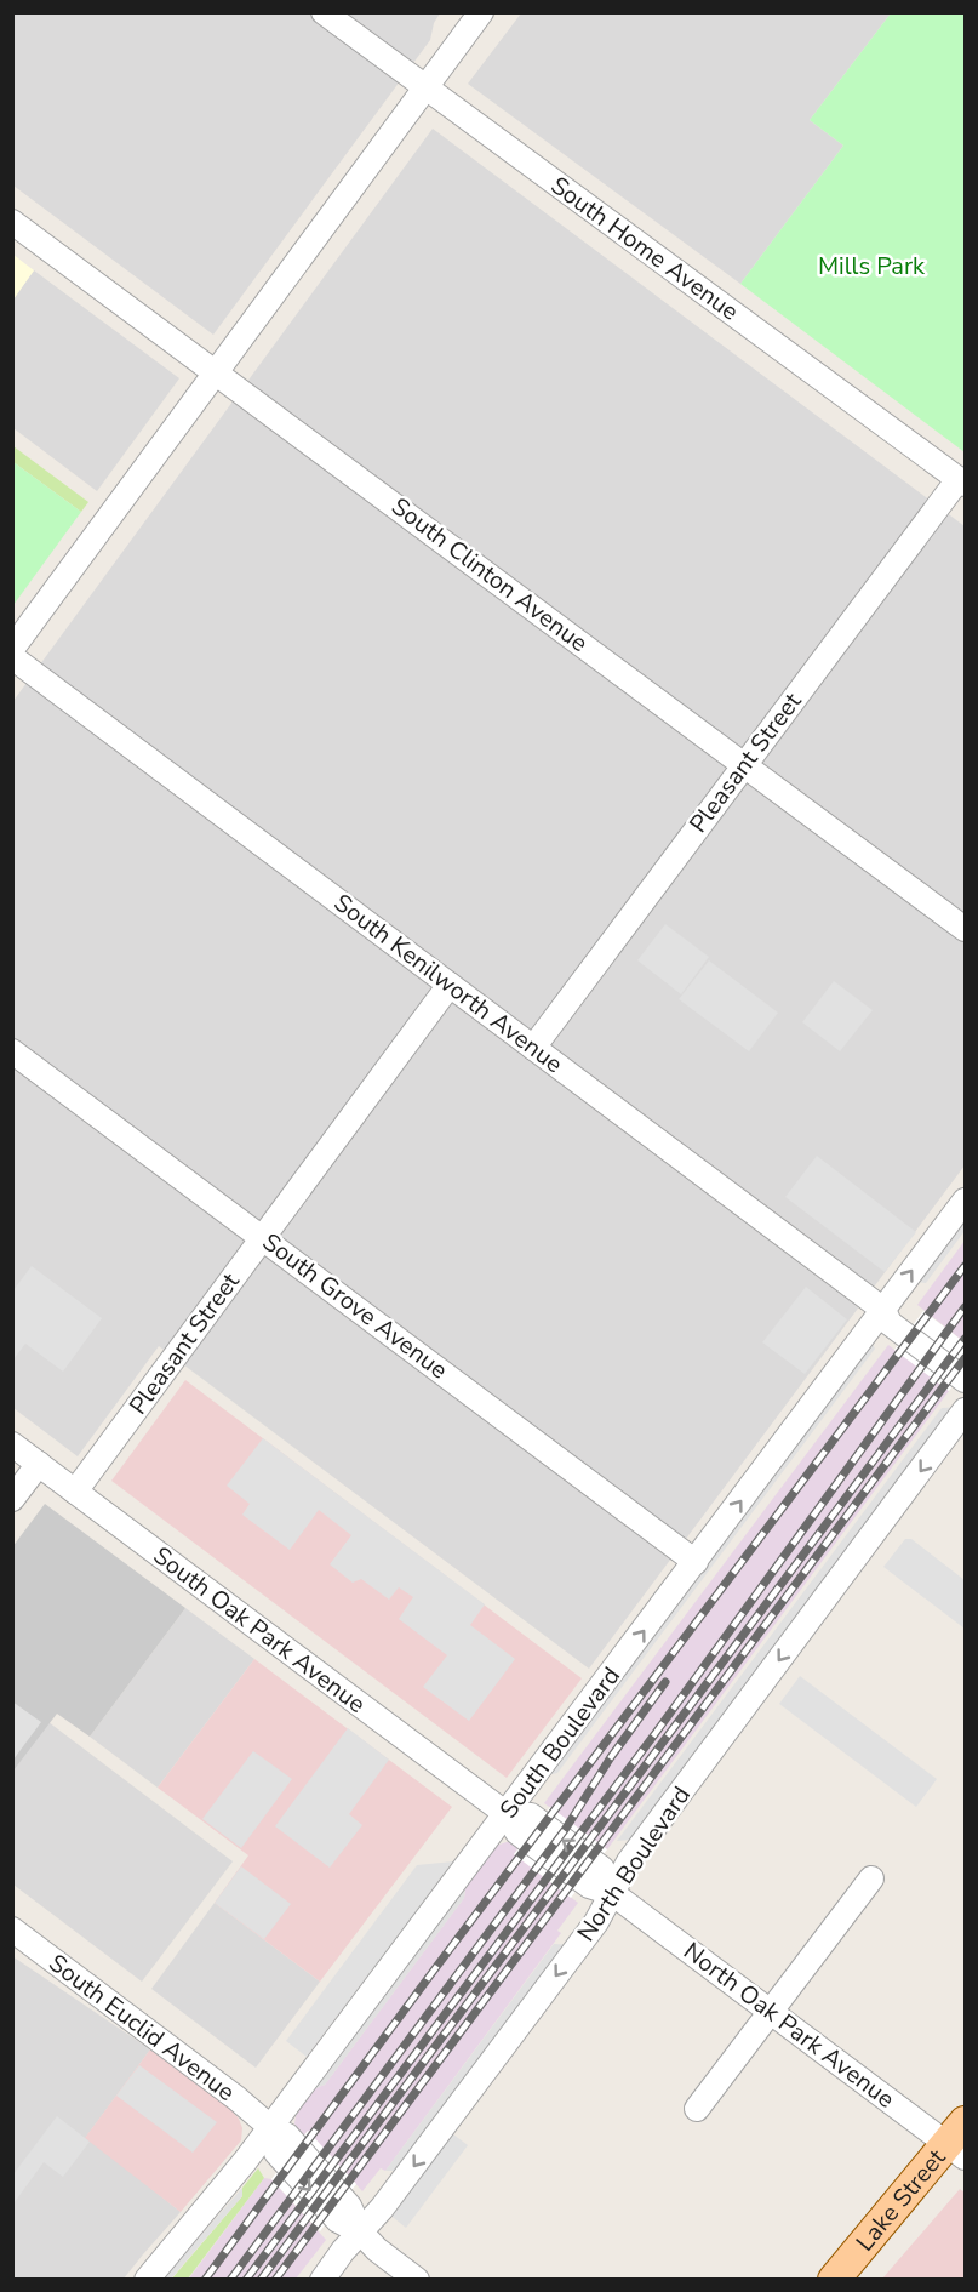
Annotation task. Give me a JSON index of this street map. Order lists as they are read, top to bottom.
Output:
{
  "streets": {
    "main road": ["Lake Street"],
    "street": [
      "South Home Avenue",
      "South Clinton Avenue",
      "Pleasant Street",
      "South Kenilworth Avenue",
      "South Grove Avenue",
      "South Oak Park Avenue",
      "South Boulevard",
      "North Boulevard",
      "North Oak Park Avenue",
      "South Euclid Avenue"
    ]
  },
  "crossings": [
    ["South Home Avenue", "Pleasant Street"],
    ["South Clinton Avenue", "Pleasant Street"],
    ["Pleasant Street", "South Kenilworth Avenue"],
    ["Pleasant Street", "South Grove Avenue"],
    ["Pleasant Street", "South Oak Park Avenue"],
    ["South Kenilworth Avenue", "South Boulevard"],
    ["South Grove Avenue", "South Boulevard"],
    ["South Oak Park Avenue", "South Boulevard"],
    ["South Oak Park Avenue", "North Oak Park Avenue"],
    ["South Boulevard", "North Oak Park Avenue"],
    ["South Boulevard", "South Euclid Avenue"],
    ["North Boulevard", "North Oak Park Avenue"],
    ["North Oak Park Avenue", "Lake Street"]
  ],
  "one_way": ["South Boulevard", "North Boulevard"],
  "parks": ["Mills Park"]
}
